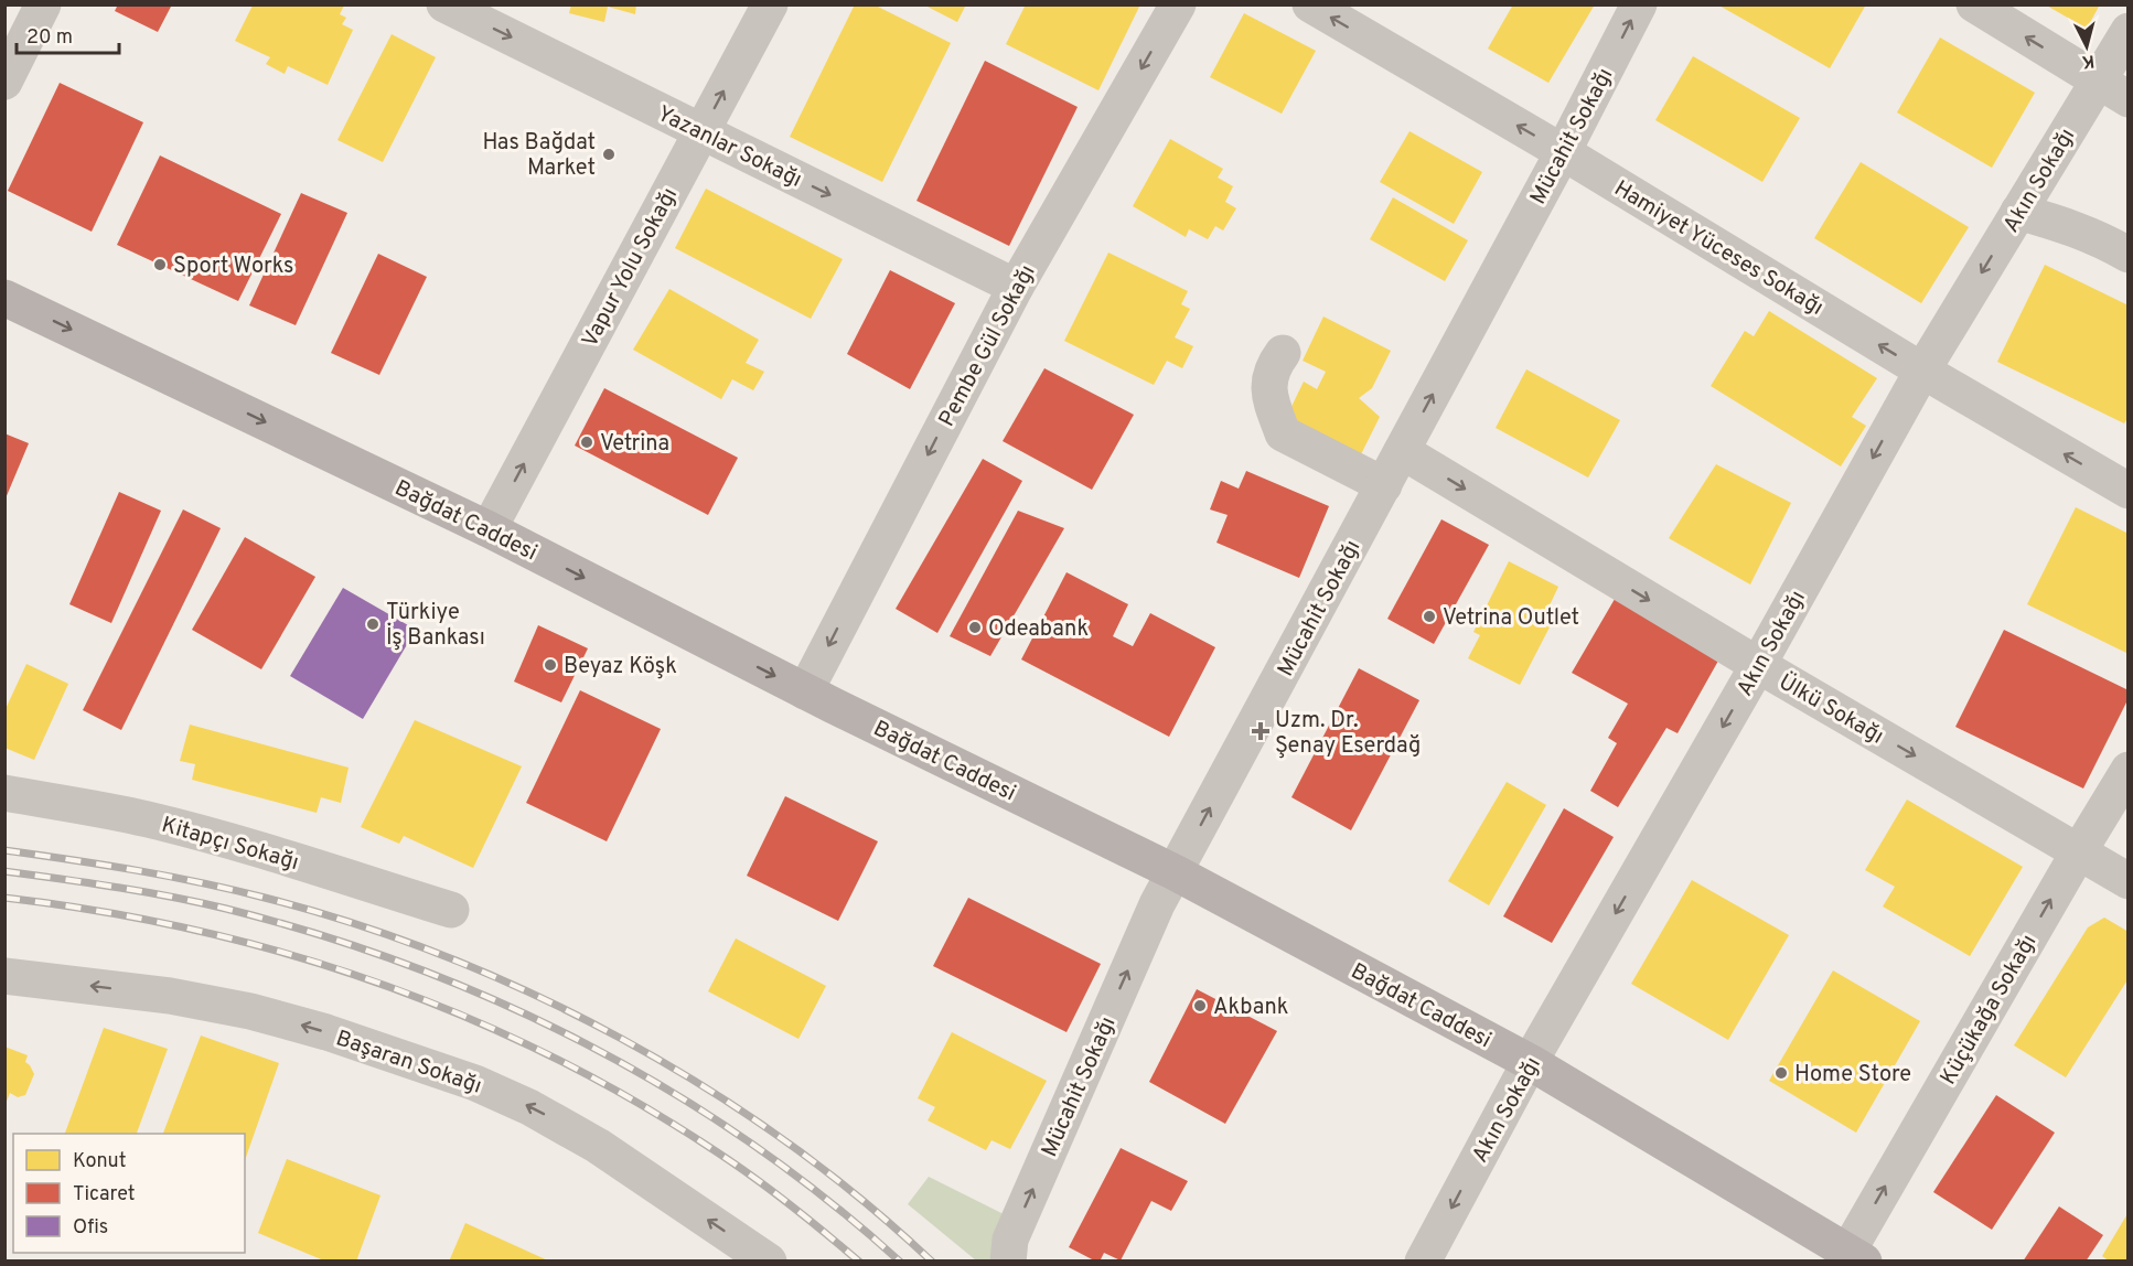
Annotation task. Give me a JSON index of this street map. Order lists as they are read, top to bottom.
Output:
{
  "streets": {
    "main road": ["Bağdat Caddesi"],
    "street": [
      "Mücahit Sokağı",
      "Yazanlar Sokağı",
      "Akın Sokağı",
      "Hamiyet Yüceses Sokağı",
      "Vapur Yolu Sokağı",
      "Pembe Gül Sokağı",
      "Ülkü Sokağı",
      "Kitapçı Sokağı",
      "Küçükağa Sokağı",
      "Başaran Sokağı"
    ]
  },
  "crossings": [
    ["Mücahit Sokağı", "Hamiyet Yüceses Sokağı"],
    ["Mücahit Sokağı", "Bağdat Caddesi"],
    ["Mücahit Sokağı", "Ülkü Sokağı"],
    ["Yazanlar Sokağı", "Vapur Yolu Sokağı"],
    ["Yazanlar Sokağı", "Pembe Gül Sokağı"],
    ["Akın Sokağı", "Hamiyet Yüceses Sokağı"],
    ["Akın Sokağı", "Bağdat Caddesi"],
    ["Akın Sokağı", "Ülkü Sokağı"],
    ["Vapur Yolu Sokağı", "Bağdat Caddesi"],
    ["Pembe Gül Sokağı", "Bağdat Caddesi"],
    ["Bağdat Caddesi", "Küçükağa Sokağı"],
    ["Ülkü Sokağı", "Küçükağa Sokağı"]
  ],
  "one_way": [
    "Mücahit Sokağı",
    "Yazanlar Sokağı",
    "Akın Sokağı",
    "Hamiyet Yüceses Sokağı",
    "Vapur Yolu Sokağı",
    "Pembe Gül Sokağı",
    "Bağdat Caddesi",
    "Ülkü Sokağı",
    "Küçükağa Sokağı",
    "Başaran Sokağı"
  ],
  "places": {
    "other": [
      "Has Bağdat Market",
      "Sport Works",
      "Vetrina",
      "Vetrina Outlet",
      "Türkiye İş Bankası",
      "Odeabank",
      "Beyaz Köşk",
      "Akbank",
      "Home Store"
    ],
    "health": ["Uzm. Dr. Şenay Eserdağ"]
  },
  "legend": ["Konut", "Ticaret", "Ofis"],
  "scale_bar": "20 m",
  "north": "bottom"
}
